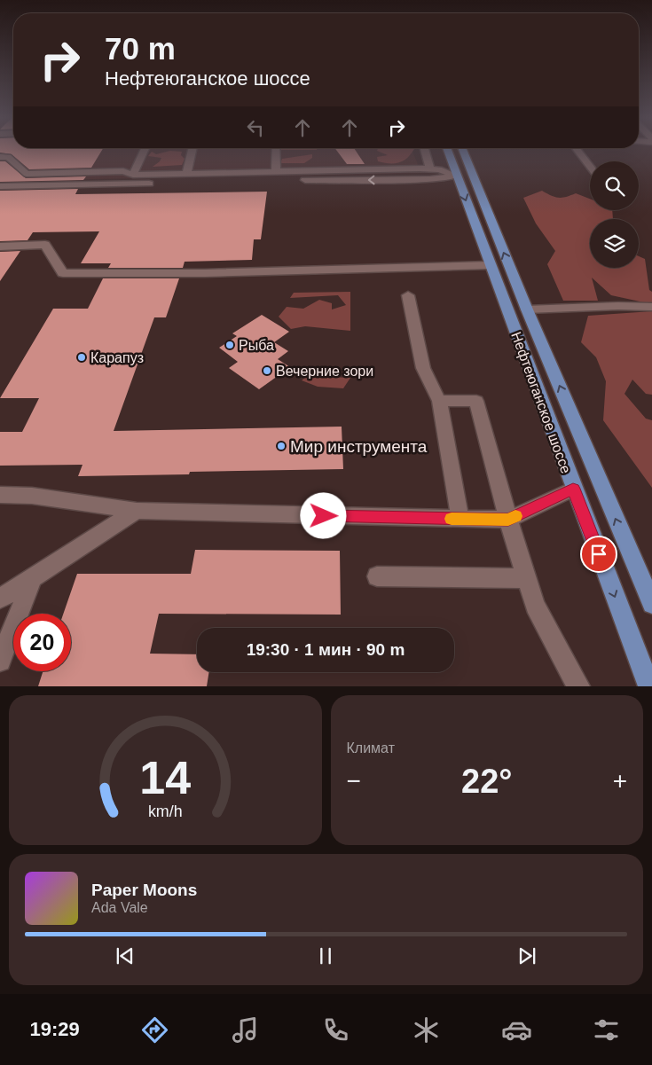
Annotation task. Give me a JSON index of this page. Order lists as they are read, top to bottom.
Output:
{
  "streets": {
    "main road": ["Нефтеюганское шоссе"]
  },
  "places": [
    "Рыба",
    "Карапуз",
    "Вечерние зори",
    "Мир инструмента"
  ],
  "page": {
    "turn": ["70 m", "Нефтеюганское шоссе"],
    "limit": "20",
    "trip": "19:30 · 1 мин · 90 m",
    "tile": "Климат",
    "heat": ["−", "22°", "+"],
    "song": ["Paper Moons", "Ada Vale"],
    "tabs": "19:29",
    "gauge": ["14", "km/h"]
  }
}
